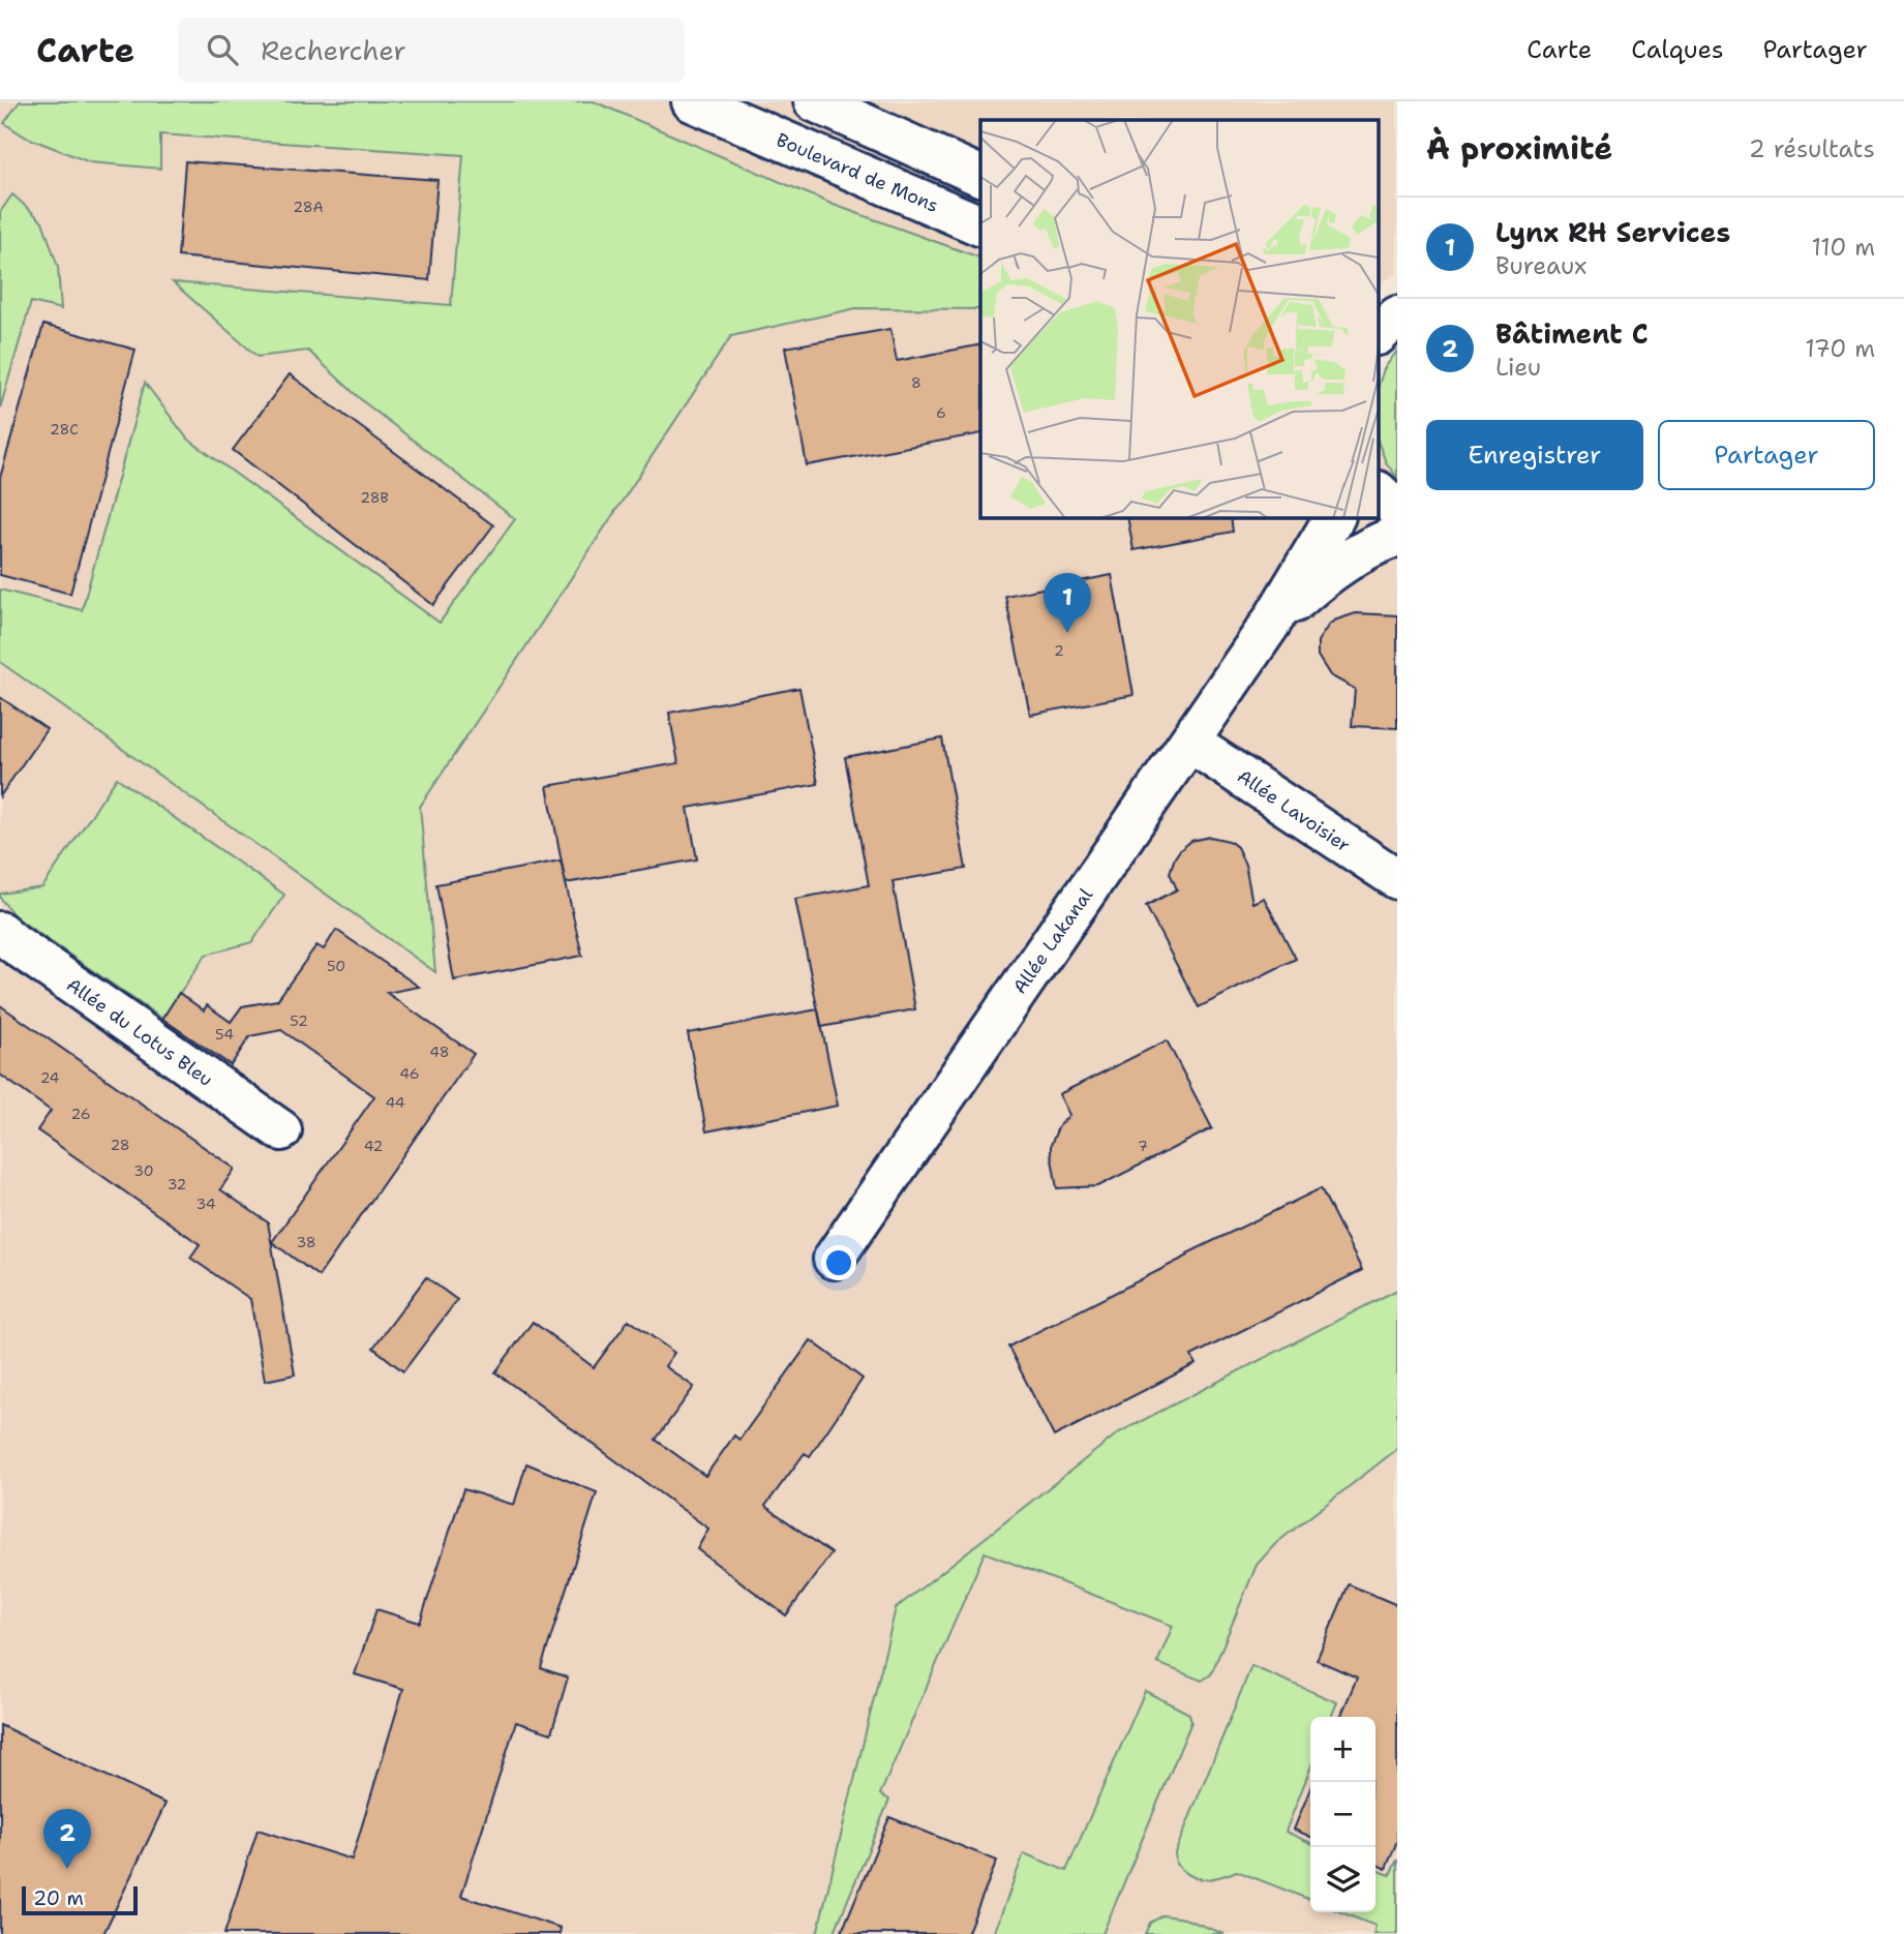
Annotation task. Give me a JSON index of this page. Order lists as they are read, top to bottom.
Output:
{
  "streets": {
    "street": [
      "Boulevard de Mons",
      "Allée Lavoisier",
      "Allée Lakanal",
      "Allée du Lotus Bleu"
    ]
  },
  "crossings": [
    ["Allée Lavoisier", "Allée Lakanal"]
  ],
  "house_numbers": [
    "28A",
    "8",
    "6",
    "28C",
    "28B",
    "2",
    "50",
    "52",
    "54",
    "48",
    "46",
    "24",
    "44",
    "26",
    "28",
    "42",
    "7",
    "30",
    "32",
    "34",
    "38"
  ],
  "scale_bar": "20 m",
  "page": {
    "header": "Carte",
    "search": "Rechercher",
    "nav": ["Carte", "Calques", "Partager"],
    "heading": ["À proximité", "2 résultats"],
    "list": [
      {
        "mark": "1",
        "name": "Lynx RH Services",
        "note": "Bureaux",
        "value": "110 m"
      },
      {
        "mark": "2",
        "name": "Bâtiment C",
        "note": "Lieu",
        "value": "170 m"
      }
    ],
    "buttons": ["Enregistrer", "Partager"],
    "pins": ["1", "2"],
    "map_buttons": ["+", "−"],
    "scale": "20 m"
  }
}
